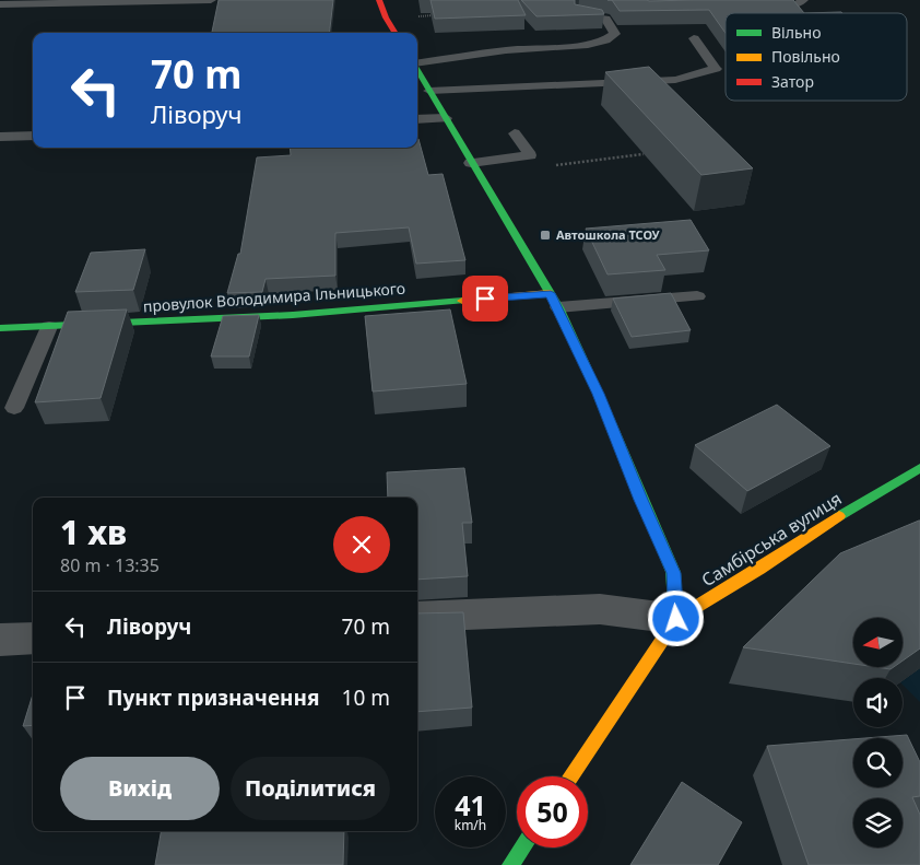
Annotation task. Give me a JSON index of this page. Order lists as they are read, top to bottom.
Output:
{
  "streets": {
    "main road": ["провулок Володимира Ільницького", "Самбірська вулиця"]
  },
  "places": {
    "transit": ["Автошкола ТСОУ"]
  },
  "legend": ["Вільно", "Повільно", "Затор"],
  "north": "left",
  "page": {
    "turn": ["70 m", "Ліворуч"],
    "heading": ["1 хв", "80 m · 13:35"],
    "list": [
      {
        "name": "Ліворуч",
        "value": "70 m"
      },
      {
        "name": "Пункт призначення",
        "value": "10 m"
      }
    ],
    "buttons": ["Вихід", "Поділитися"],
    "speed": "41 km/h",
    "limit": "50"
  }
}
